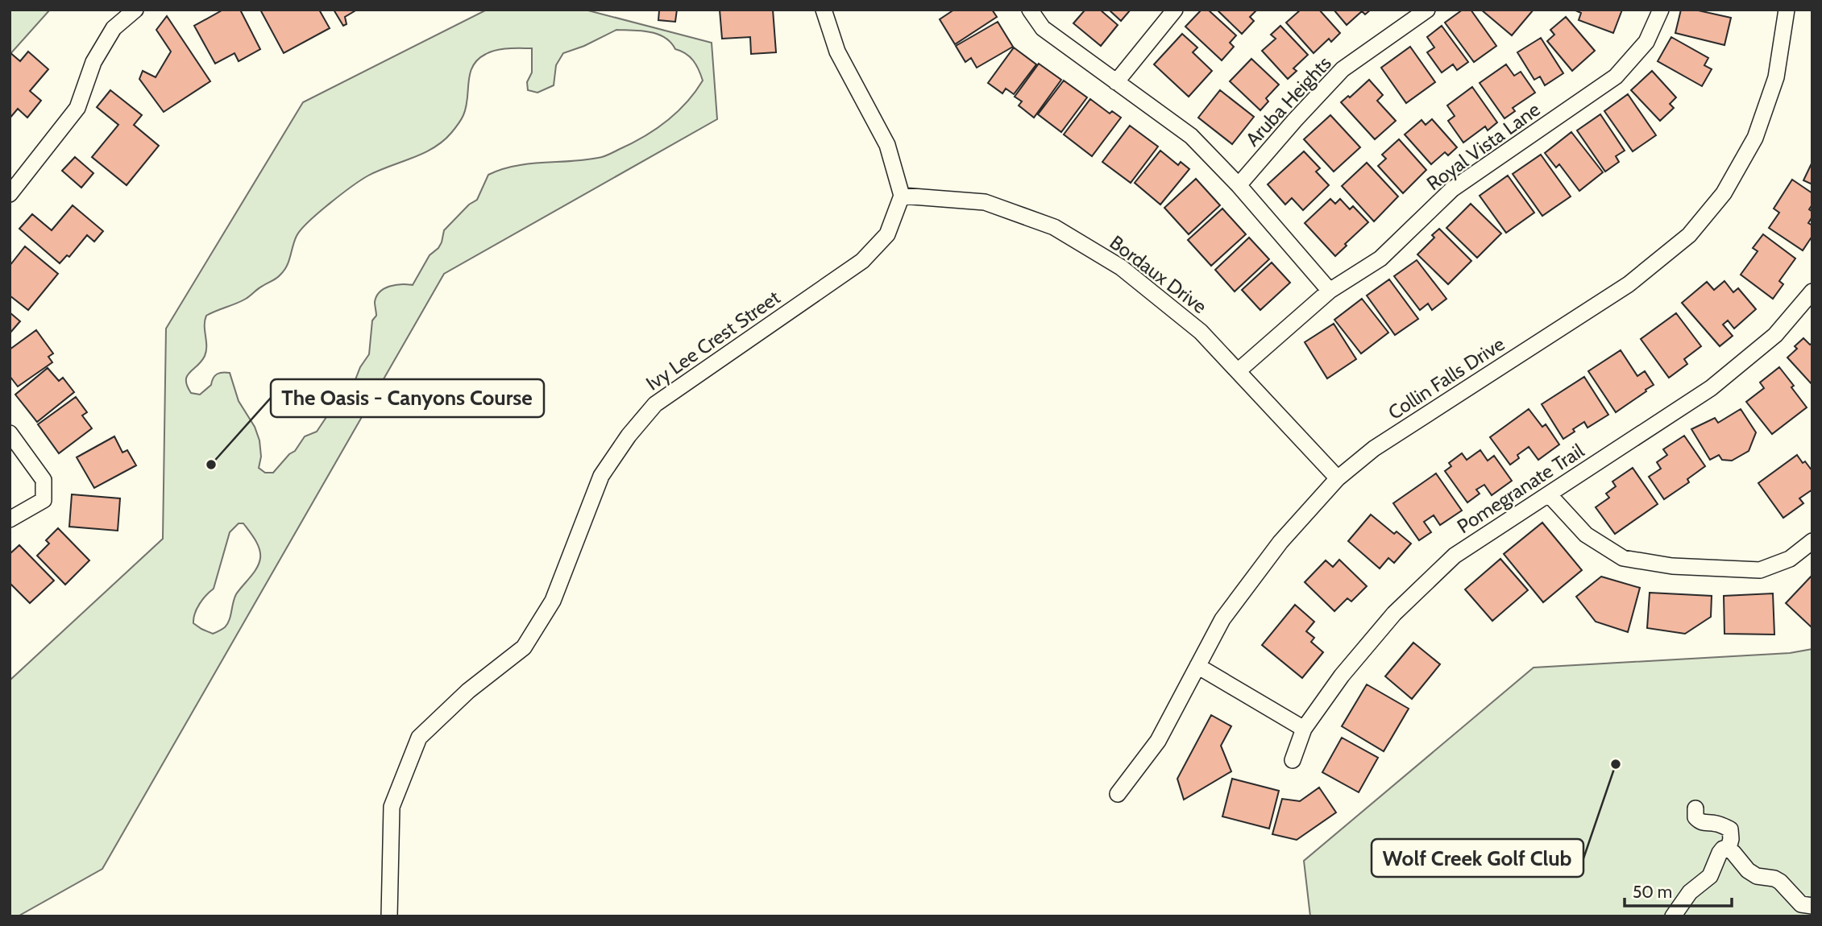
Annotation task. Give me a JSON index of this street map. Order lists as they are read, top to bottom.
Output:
{
  "streets": {
    "street": [
      "Aruba Heights",
      "Royal Vista Lane",
      "Bordaux Drive",
      "Ivy Lee Crest Street",
      "Collin Falls Drive",
      "Pomegranate Trail"
    ]
  },
  "crossings": [
    ["Royal Vista Lane", "Bordaux Drive"],
    ["Bordaux Drive", "Ivy Lee Crest Street"],
    ["Bordaux Drive", "Collin Falls Drive"]
  ],
  "places": ["The Oasis - Canyons Course", "Wolf Creek Golf Club"],
  "scale_bar": "50 m"
}
